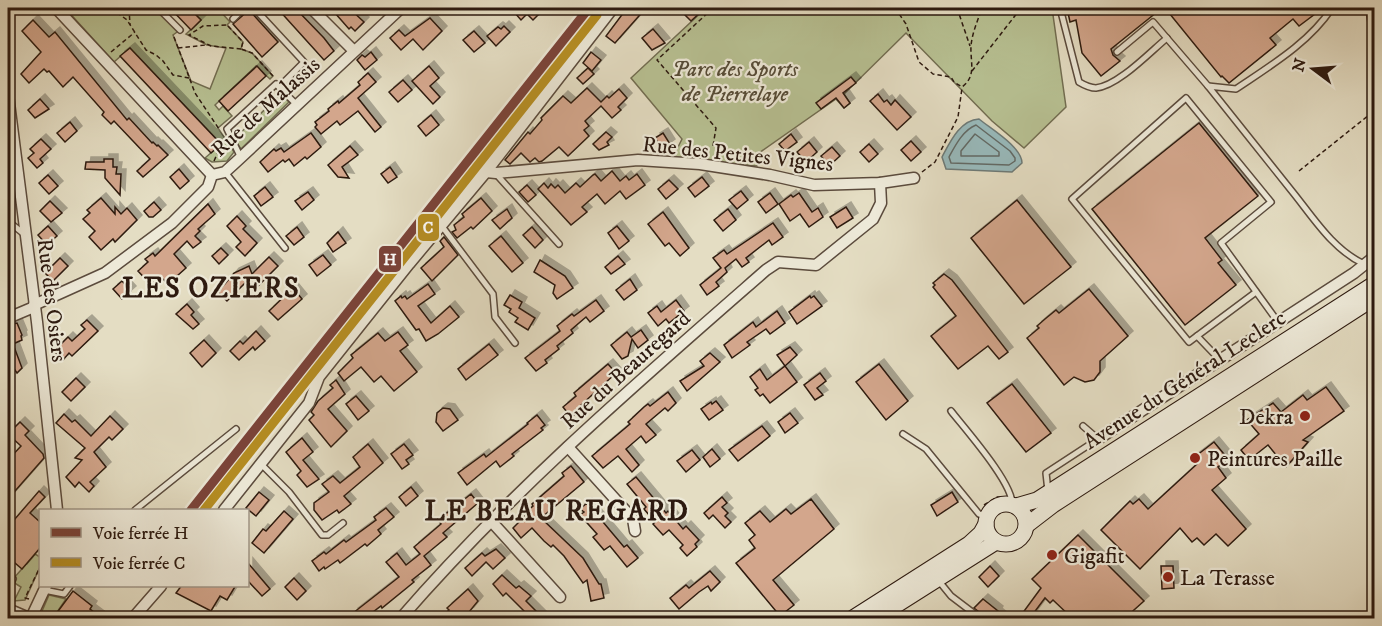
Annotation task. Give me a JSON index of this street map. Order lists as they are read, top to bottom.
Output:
{
  "streets": {
    "main road": ["Avenue du Général Leclerc"],
    "street": [
      "Rue de Malassis",
      "Rue des Petites Vignes",
      "Rue des Osiers",
      "Rue du Beauregard"
    ]
  },
  "crossings": [
    ["Rue de Malassis", "Rue des Osiers"],
    ["Rue des Petites Vignes", "Rue du Beauregard"]
  ],
  "districts": ["LES OZIERS", "LE BEAU REGARD"],
  "parks": ["Parc des Sports de Pierrelaye"],
  "places": [
    "Dekra",
    "Peintures Paille",
    "Gigafit",
    "La Terasse"
  ],
  "lines": ["rail line H", "rail line C"],
  "legend": ["Voie ferrée H", "Voie ferrée C"],
  "north": "left"
}
